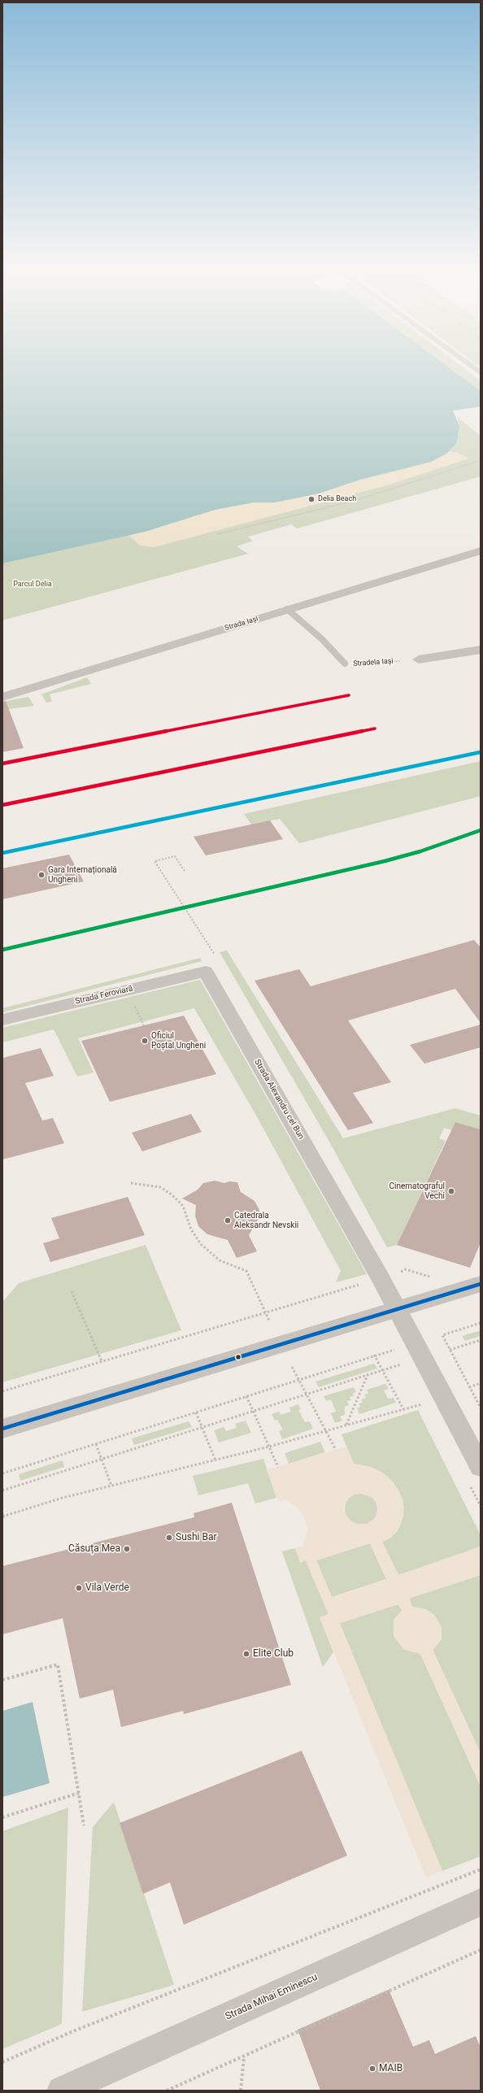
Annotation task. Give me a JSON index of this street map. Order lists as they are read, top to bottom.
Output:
{
  "streets": {
    "street": [
      "Strada Iași",
      "Strada Feroviară",
      "Strada Alexandru cel Bun",
      "Strada Mihai Eminescu"
    ],
    "lane": ["Stradela Iași"]
  },
  "crossings": [
    ["Strada Iași", "Stradela Iași"],
    ["Strada Feroviară", "Strada Alexandru cel Bun"]
  ],
  "parks": ["Parcul Delia"],
  "places": [
    "Delia Beach",
    "Gara Internațională Ungheni",
    "Oficiul Poștal Ungheni",
    "Cinematograful Vechi",
    "Catedrala Aleksandr Nevskii",
    "Sushi Bar",
    "Căsuța Mea",
    "Vila Verde",
    "Elite Club",
    "MAIB"
  ]
}
